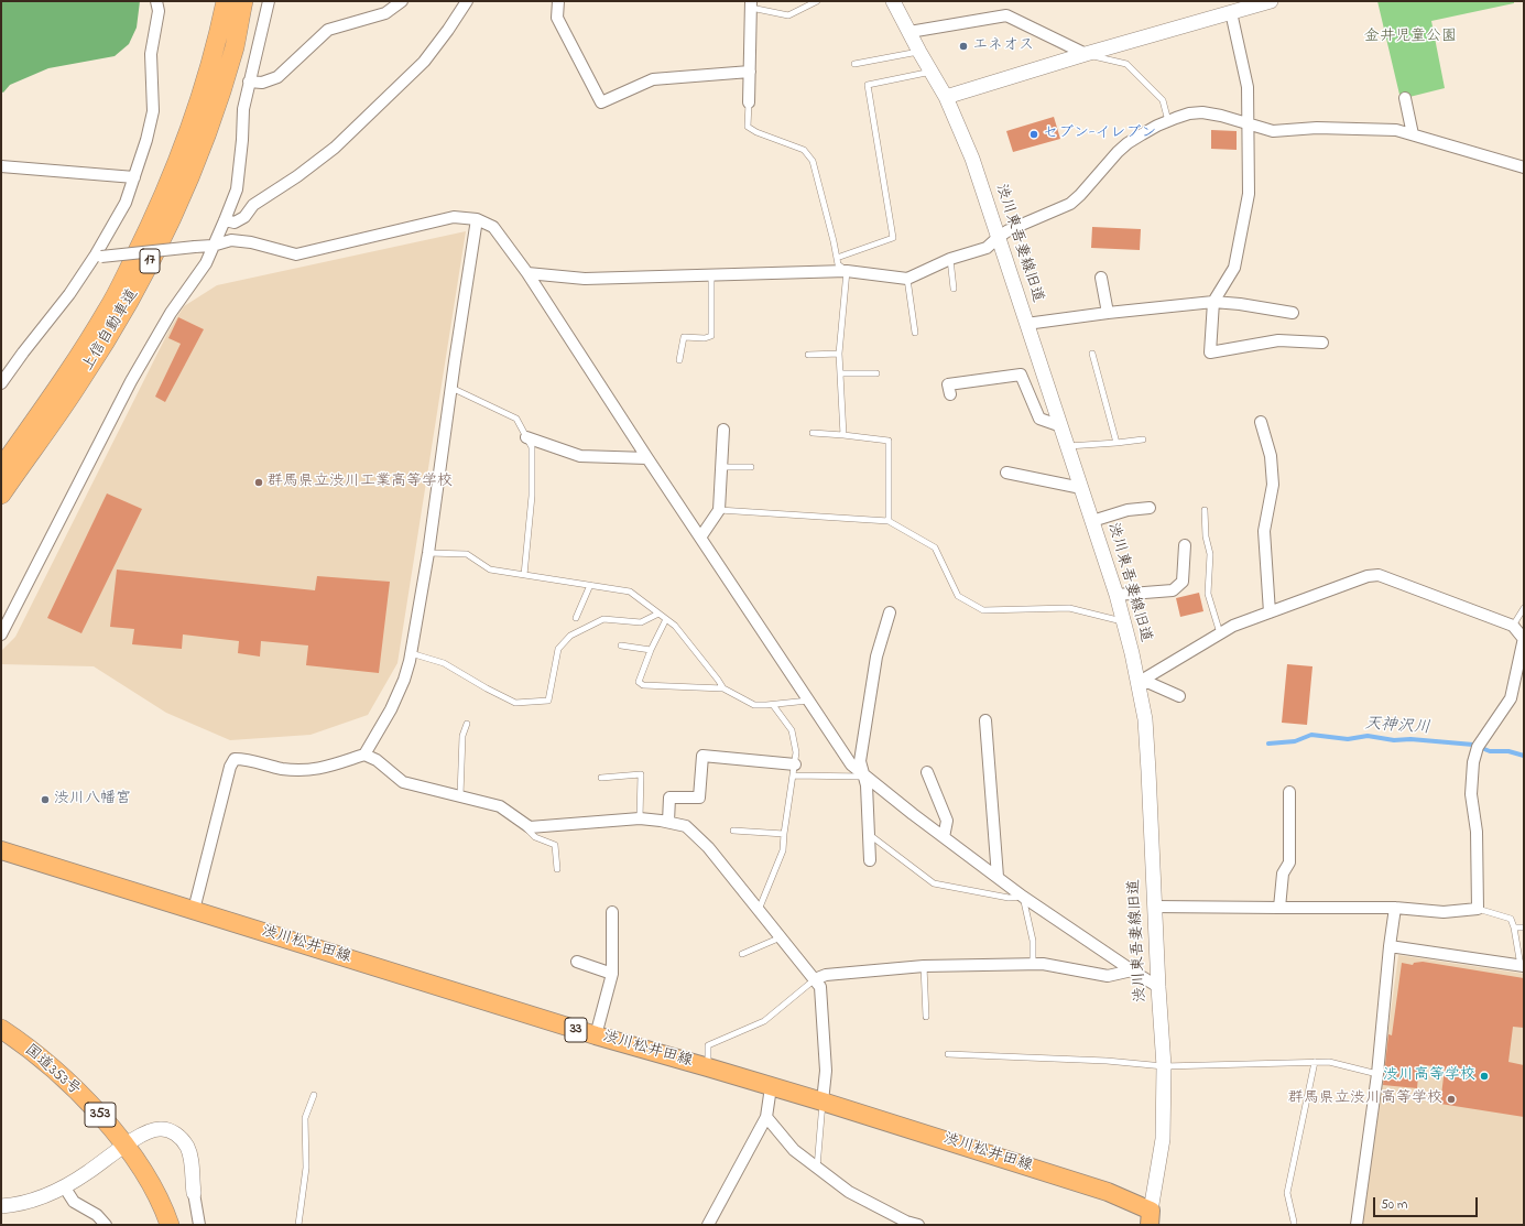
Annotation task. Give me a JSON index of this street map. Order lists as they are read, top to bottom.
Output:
{
  "streets": {
    "highway": [
      "17",
      "上信自動車道",
      "国道353号",
      "353"
    ],
    "main road": ["渋川松井田線", "33"],
    "street": ["渋川東吾妻線旧道"]
  },
  "crossings": [
    ["渋川東吾妻線旧道", "渋川松井田線"]
  ],
  "water": ["天神沢川"],
  "parks": ["金井児童公園"],
  "places": [
    "エネオス",
    "セブン-イレブン",
    "群馬県立渋川工業高等学校",
    "渋川八幡宮",
    "渋川高等学校",
    "群馬県立渋川高等学校"
  ],
  "scale_bar": "50 m"
}
